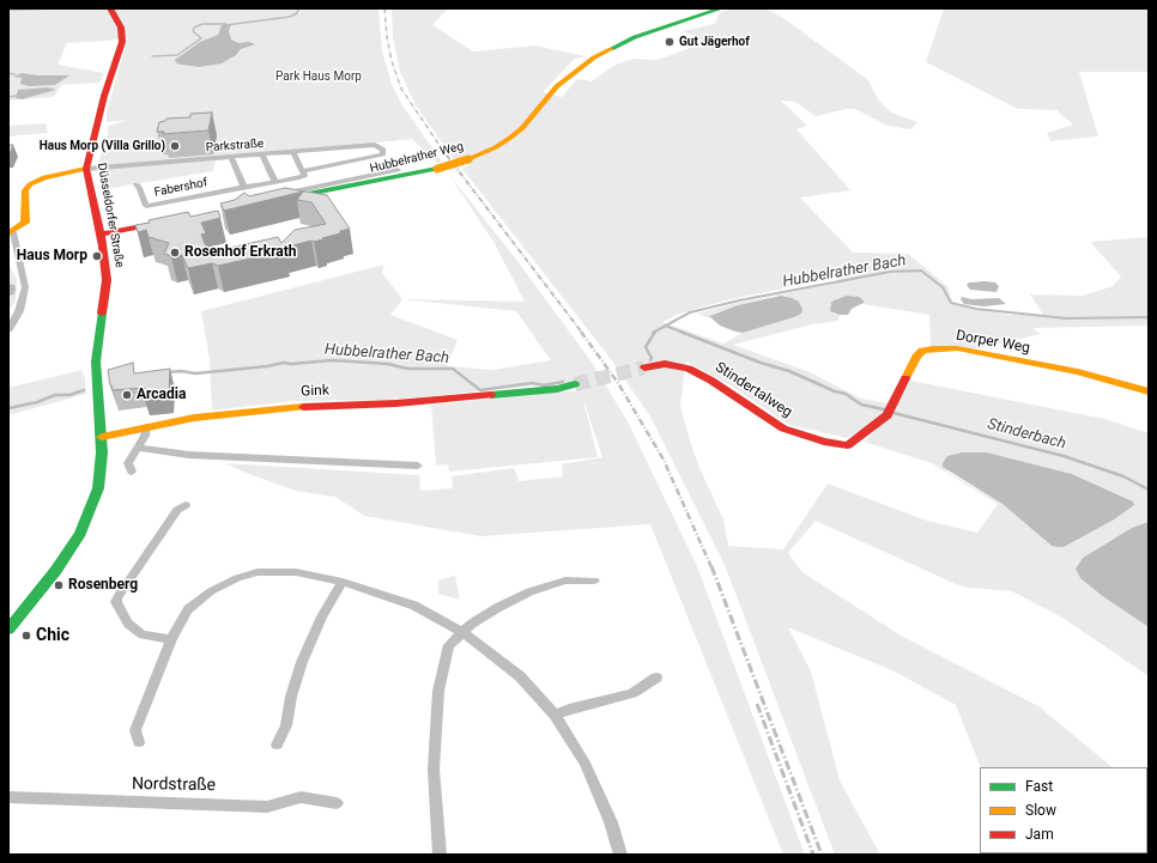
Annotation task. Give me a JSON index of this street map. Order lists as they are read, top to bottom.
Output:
{
  "streets": {
    "street": [
      "Parkstraße",
      "Hubbelrather Weg",
      "Fabershof",
      "Düsseldorfer Straße",
      "Dorper Weg",
      "Stindertalweg",
      "Gink",
      "Nordstraße"
    ]
  },
  "crossings": [
    ["Parkstraße", "Fabershof"],
    ["Parkstraße", "Düsseldorfer Straße"],
    ["Düsseldorfer Straße", "Gink"],
    ["Dorper Weg", "Stindertalweg"]
  ],
  "water": ["Hubbelrather Bach", "Stinderbach"],
  "parks": ["Park Haus Morp"],
  "places": [
    "Gut Jägerhof",
    "Haus Morp (Villa Grillo)",
    "Rosenhof Erkrath",
    "Haus Morp",
    "Arcadia",
    "Rosenberg",
    "Chic"
  ],
  "legend": ["Fast", "Slow", "Jam"]
}
